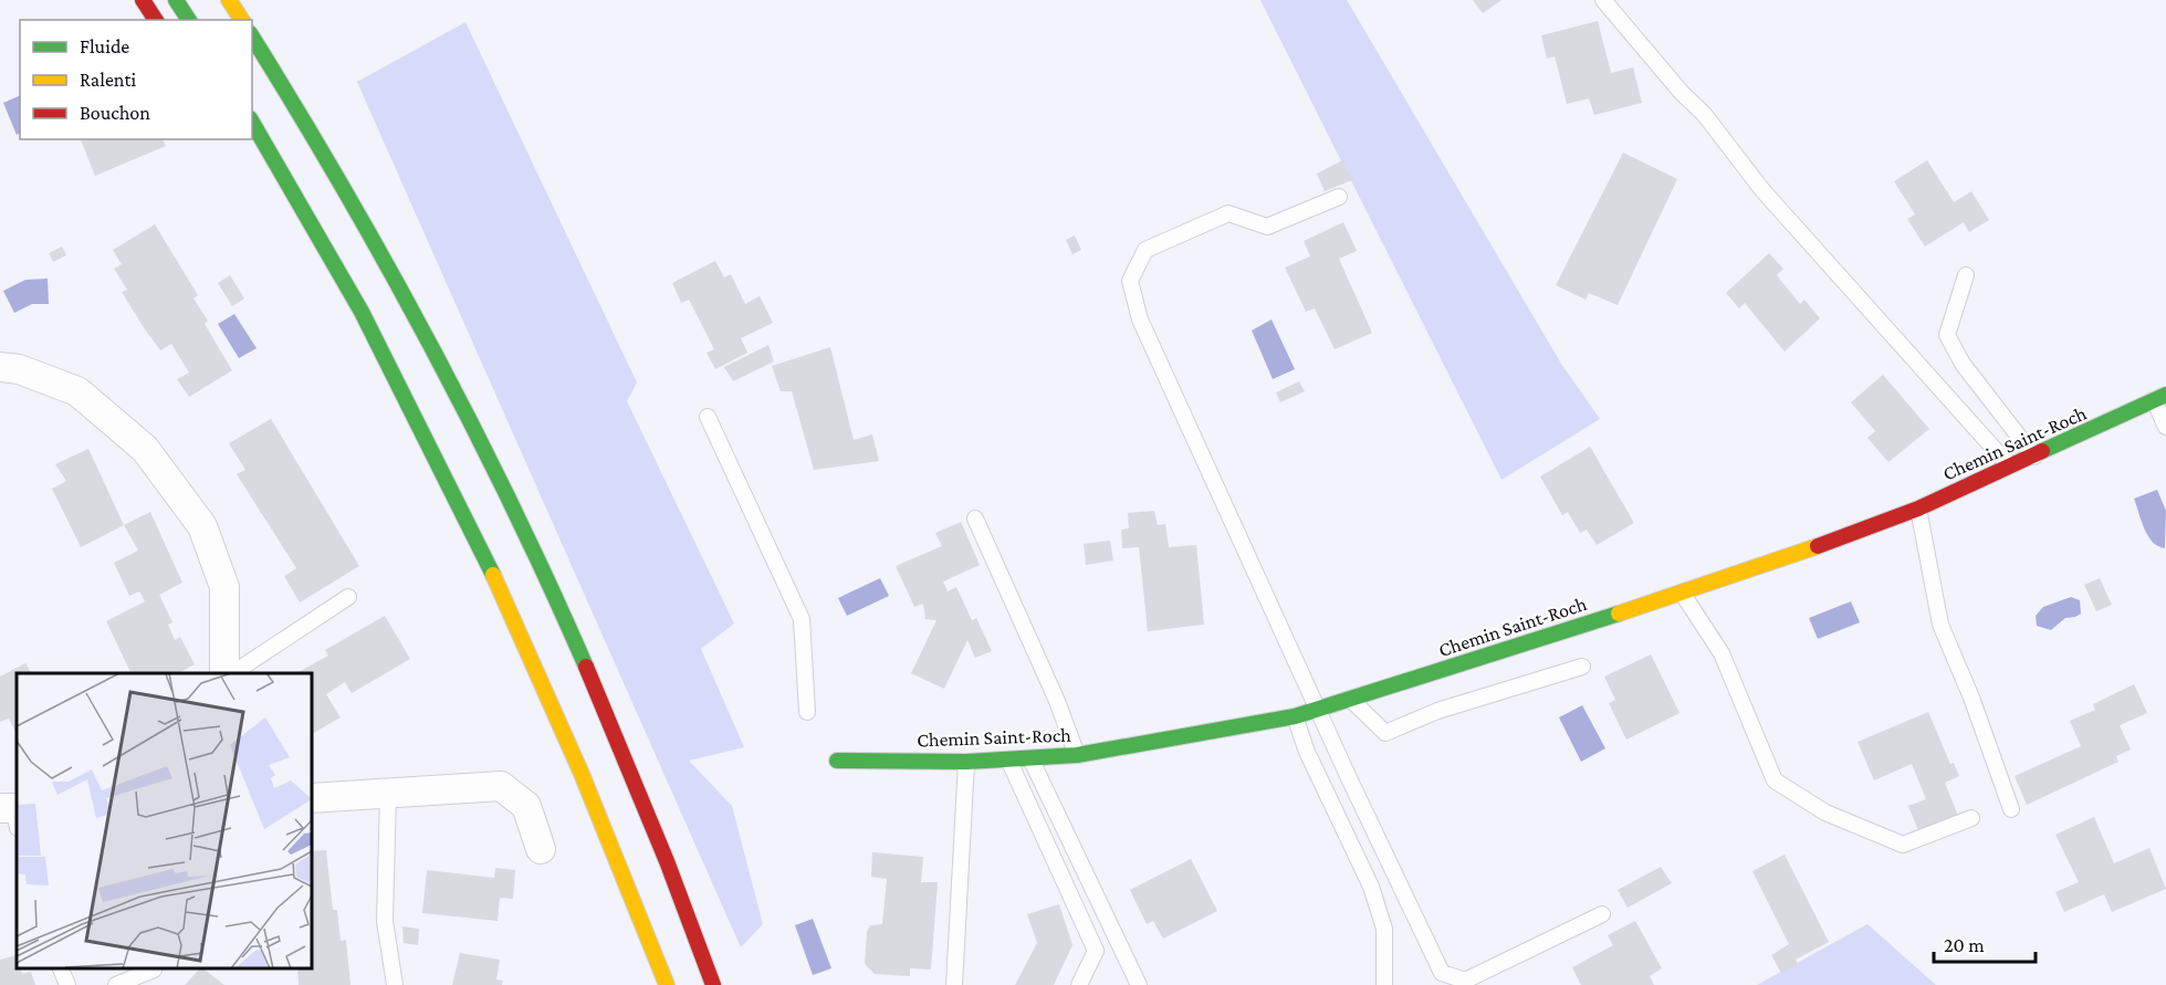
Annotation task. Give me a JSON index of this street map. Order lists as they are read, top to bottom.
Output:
{
  "streets": {
    "main road": ["Chemin Saint-Roch"]
  },
  "legend": ["Fluide", "Ralenti", "Bouchon"],
  "scale_bar": "20 m"
}
